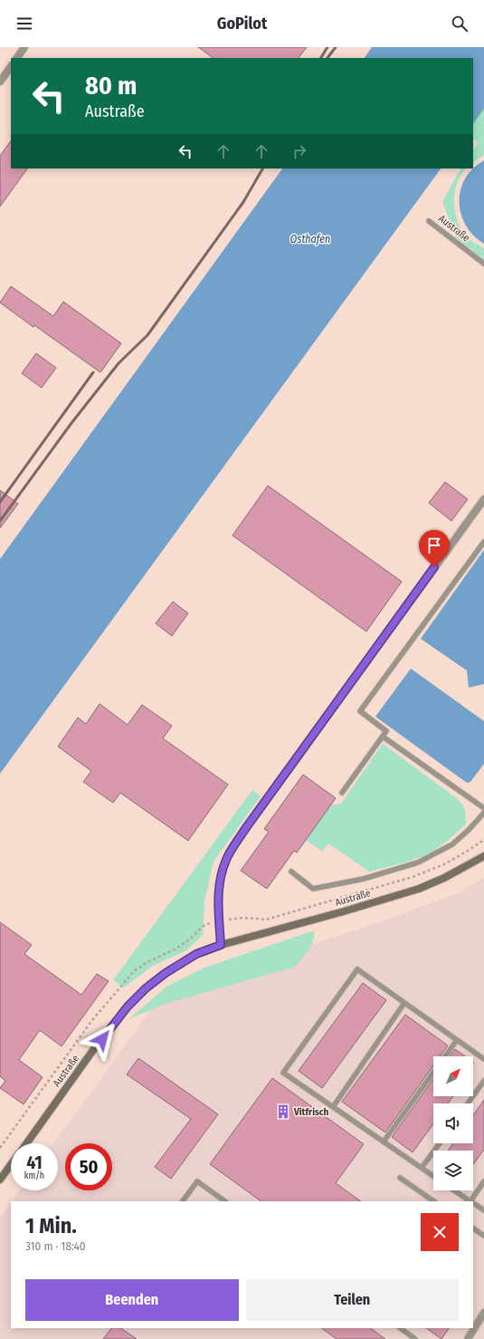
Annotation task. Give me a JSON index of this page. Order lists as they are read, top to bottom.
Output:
{
  "streets": {
    "main road": ["Austraße"]
  },
  "water": ["Osthafen"],
  "places": {
    "building": ["Vitfrisch"]
  },
  "north": "top right",
  "page": {
    "header": "GoPilot",
    "turn": ["80 m", "Austraße"],
    "speed": "41 km/h",
    "limit": "50",
    "heading": ["1 Min.", "310 m · 18:40"],
    "buttons": ["Beenden", "Teilen"]
  }
}
